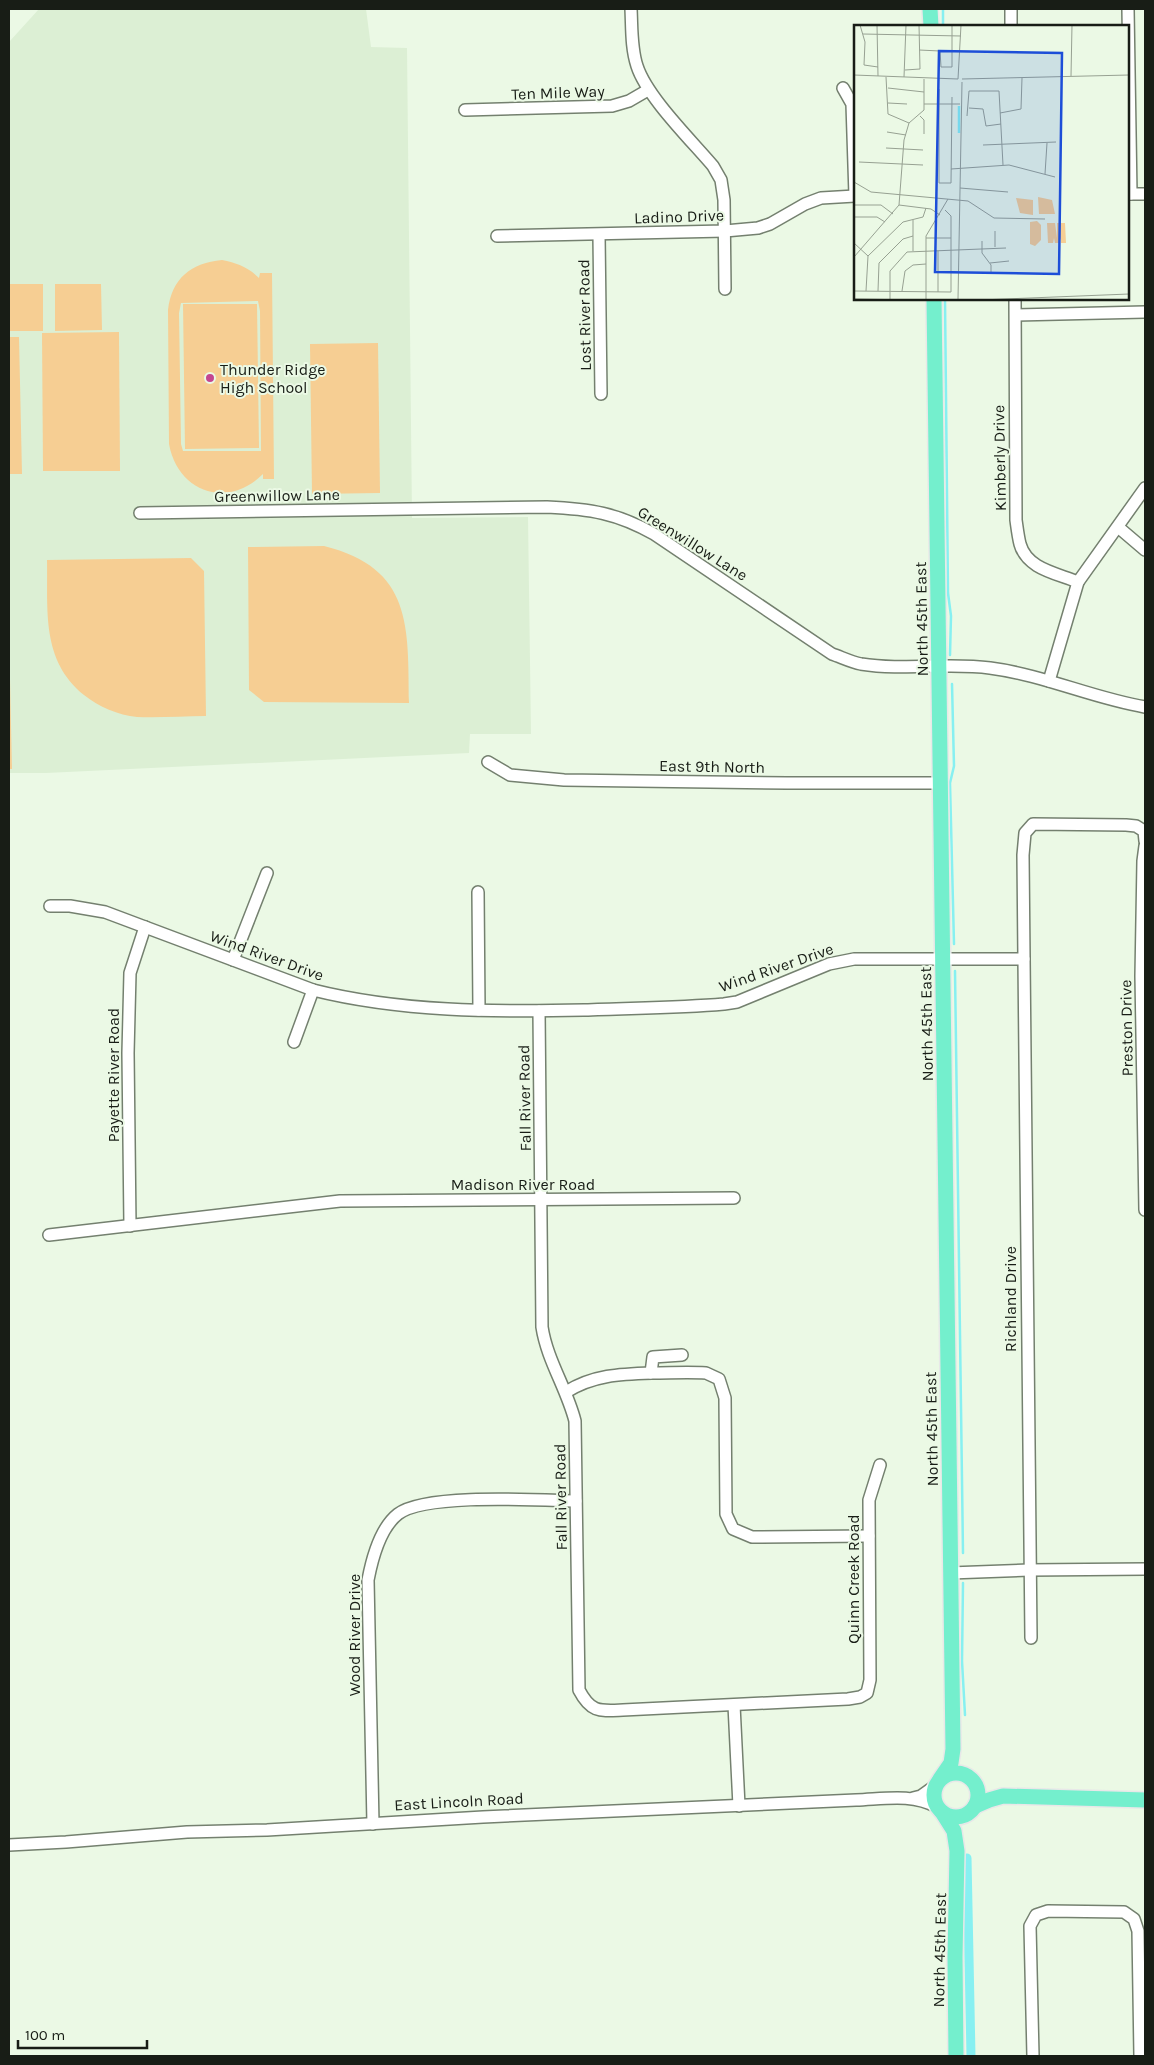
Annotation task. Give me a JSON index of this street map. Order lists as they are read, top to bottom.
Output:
{
  "streets": {
    "main road": ["North 45th East"],
    "street": [
      "Ten Mile Way",
      "Ladino Drive",
      "Lost River Road",
      "Kimberly Drive",
      "Greenwillow Lane",
      "East 9th North",
      "Wind River Drive",
      "Preston Drive",
      "Payette River Road",
      "Fall River Road",
      "Madison River Road",
      "Richland Drive",
      "Quinn Creek Road",
      "Wood River Drive",
      "East Lincoln Road"
    ]
  },
  "crossings": [
    ["Ladino Drive", "Lost River Road"],
    ["Greenwillow Lane", "North 45th East"],
    ["North 45th East", "East 9th North"],
    ["North 45th East", "Wind River Drive"],
    ["North 45th East", "East Lincoln Road"],
    ["Wind River Drive", "Payette River Road"],
    ["Wind River Drive", "Fall River Road"],
    ["Wind River Drive", "Richland Drive"],
    ["Payette River Road", "Madison River Road"],
    ["Fall River Road", "Madison River Road"],
    ["Fall River Road", "Quinn Creek Road"],
    ["Fall River Road", "Wood River Drive"],
    ["Wood River Drive", "East Lincoln Road"]
  ],
  "places": ["Thunder Ridge High School"],
  "scale_bar": "100 m"
}
